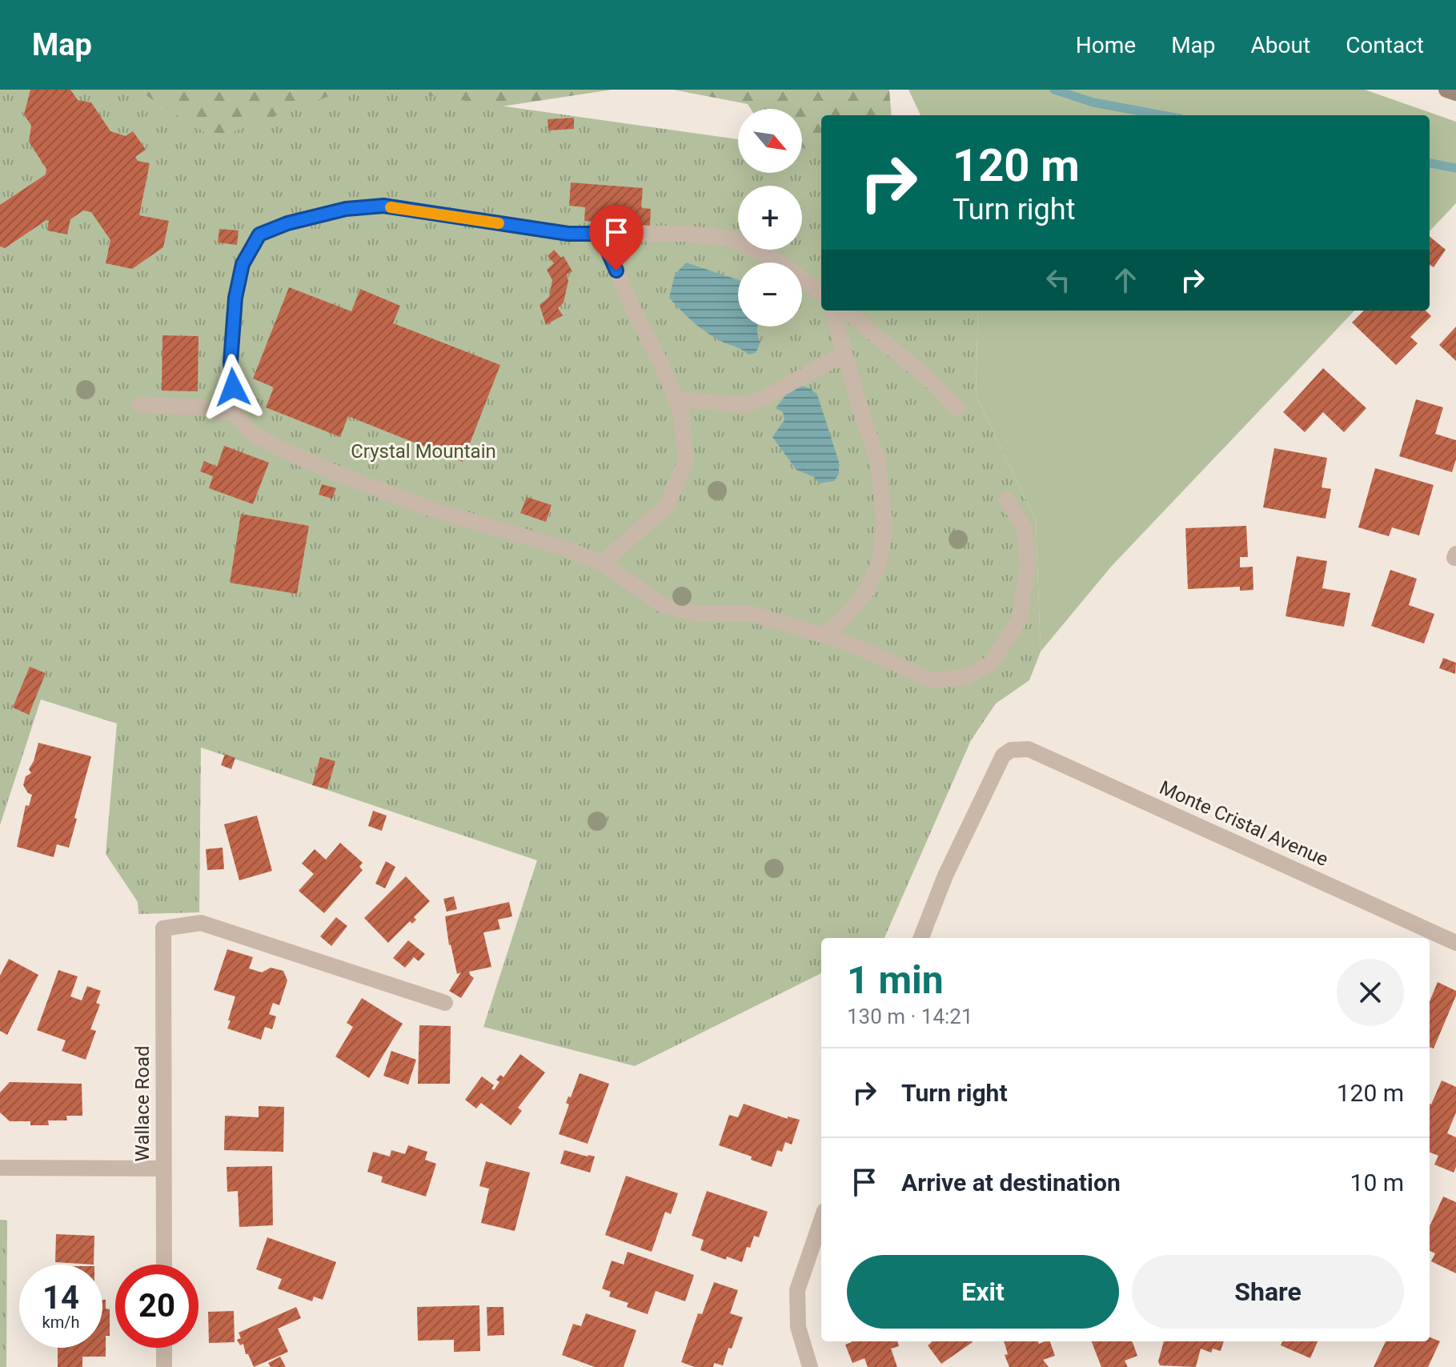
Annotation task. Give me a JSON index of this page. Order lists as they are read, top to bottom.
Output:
{
  "streets": {
    "street": ["Monte Cristal Avenue", "Wallace Road"]
  },
  "parks": ["Crystal Mountain"],
  "north": "bottom right",
  "page": {
    "header": "Map",
    "nav": [
      "Home",
      "Map",
      "About",
      "Contact"
    ],
    "map_buttons": ["+", "−"],
    "turn": ["120 m", "Turn right"],
    "heading": ["1 min", "130 m · 14:21"],
    "list": [
      {
        "name": "Turn right",
        "value": "120 m"
      },
      {
        "name": "Arrive at destination",
        "value": "10 m"
      }
    ],
    "buttons": ["Exit", "Share"],
    "speed": "14 km/h",
    "limit": "20"
  }
}
